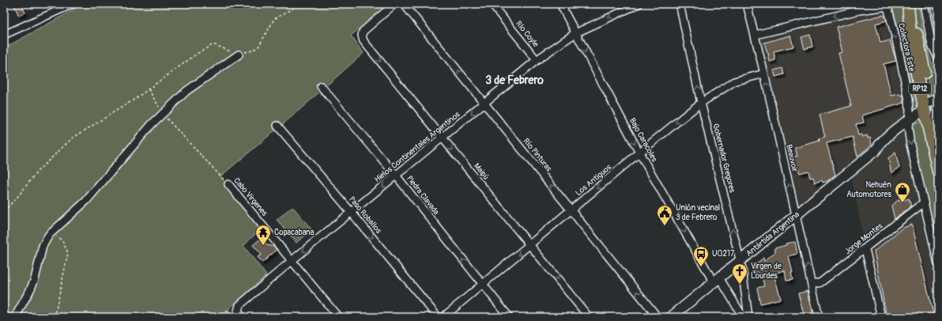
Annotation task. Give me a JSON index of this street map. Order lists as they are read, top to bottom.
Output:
{
  "streets": {
    "main road": ["RP12"],
    "street": [
      "Río Coyle",
      "Colectora Este",
      "Bajo Caracoles",
      "Hielos Continentales Argentinos",
      "Río Pinturas",
      "Gobernador Gregores",
      "Beauvoir",
      "Maipú",
      "Los Antiguos",
      "Piedra Clavada",
      "Cabo Virgenes",
      "Paso Roballos",
      "Antártida Argentina",
      "Jorge Montes"
    ]
  },
  "crossings": [
    ["Río Coyle", "Hielos Continentales Argentinos"],
    ["Colectora Este", "Antártida Argentina"],
    ["Colectora Este", "Jorge Montes"],
    ["RP12", "Antártida Argentina"],
    ["Bajo Caracoles", "Hielos Continentales Argentinos"],
    ["Bajo Caracoles", "Los Antiguos"],
    ["Bajo Caracoles", "Antártida Argentina"],
    ["Hielos Continentales Argentinos", "Río Pinturas"],
    ["Hielos Continentales Argentinos", "Maipú"],
    ["Hielos Continentales Argentinos", "Piedra Clavada"],
    ["Hielos Continentales Argentinos", "Cabo Virgenes"],
    ["Hielos Continentales Argentinos", "Paso Roballos"],
    ["Río Pinturas", "Los Antiguos"],
    ["Gobernador Gregores", "Los Antiguos"],
    ["Gobernador Gregores", "Antártida Argentina"],
    ["Beauvoir", "Los Antiguos"],
    ["Beauvoir", "Antártida Argentina"],
    ["Beauvoir", "Jorge Montes"],
    ["Maipú", "Los Antiguos"],
    ["Los Antiguos", "Piedra Clavada"]
  ],
  "one_way": [
    "Bajo Caracoles",
    "Hielos Continentales Argentinos",
    "Río Pinturas",
    "Gobernador Gregores",
    "Beauvoir",
    "Maipú",
    "Los Antiguos",
    "Piedra Clavada",
    "Paso Roballos"
  ],
  "districts": ["3 de Febrero"],
  "places": {
    "shop": ["Nehuén Automotores"],
    "public building": ["Unión vecinal 3 de Febrero"],
    "temple": ["Copacabana"],
    "bus stop": ["U0217"],
    "church": ["Virgen de Lourdes"]
  }
}
